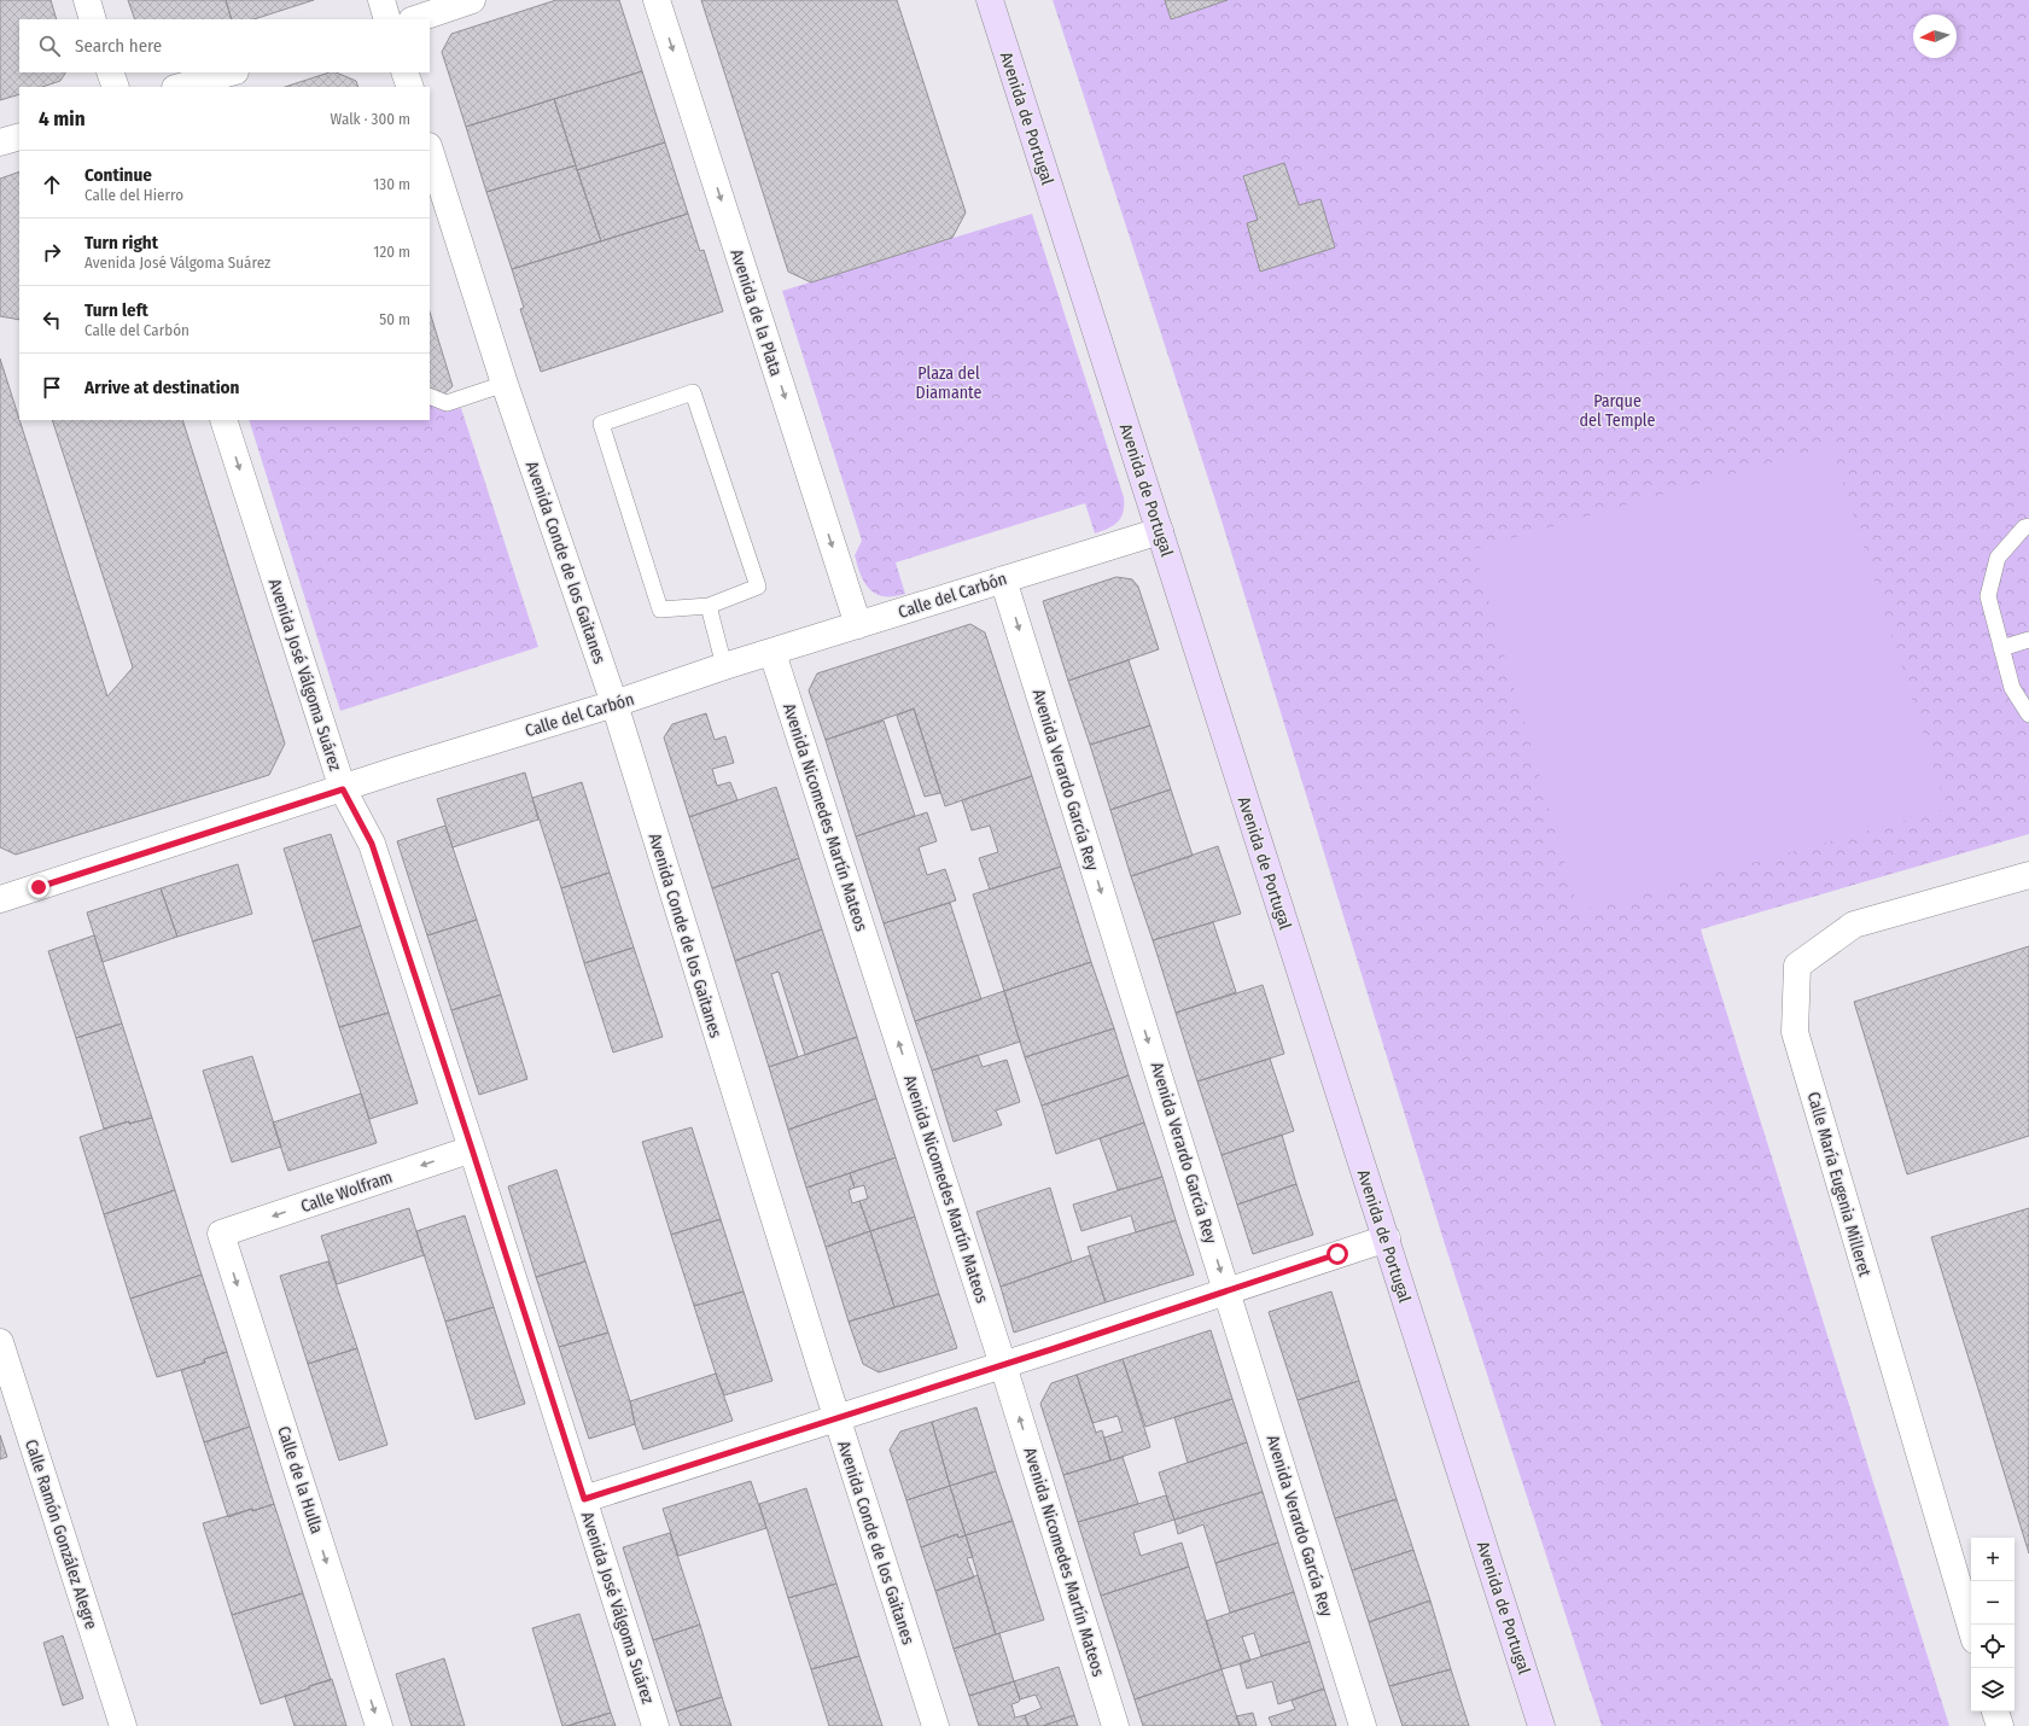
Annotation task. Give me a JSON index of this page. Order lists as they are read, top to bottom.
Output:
{
  "streets": {
    "main road": ["Avenida de Portugal"],
    "street": [
      "Avenida de la Plata",
      "Avenida Conde de los Gaitanes",
      "Calle del Carbón",
      "Avenida José Válgoma Suárez",
      "Avenida Verardo García Rey",
      "Avenida Nicomedes Martín Mateos",
      "Calle María Eugenia Milleret",
      "Calle Wolfram",
      "Calle de la Hulla",
      "Calle Ramón González Alegre"
    ]
  },
  "crossings": [
    ["Avenida de Portugal", "Calle del Carbón"],
    ["Avenida de la Plata", "Calle del Carbón"],
    ["Avenida Conde de los Gaitanes", "Calle del Carbón"],
    ["Calle del Carbón", "Avenida José Válgoma Suárez"],
    ["Calle del Carbón", "Avenida Verardo García Rey"],
    ["Calle del Carbón", "Avenida Nicomedes Martín Mateos"],
    ["Avenida José Válgoma Suárez", "Calle Wolfram"],
    ["Calle Wolfram", "Calle de la Hulla"]
  ],
  "one_way": [
    "Avenida de la Plata",
    "Avenida Verardo García Rey",
    "Avenida Nicomedes Martín Mateos",
    "Calle Wolfram",
    "Calle de la Hulla"
  ],
  "parks": ["Plaza del Diamante", "Parque del Temple"],
  "north": "left",
  "page": {
    "search": "Search here",
    "heading": ["4 min", "Walk · 300 m"],
    "list": [
      ["Continue", "Calle del Hierro", "130 m"],
      ["Turn right", "Avenida José Válgoma Suárez", "120 m"],
      ["Turn left", "Calle del Carbón", "50 m"],
      "Arrive at destination"
    ],
    "map_buttons": ["+", "−"]
  }
}
